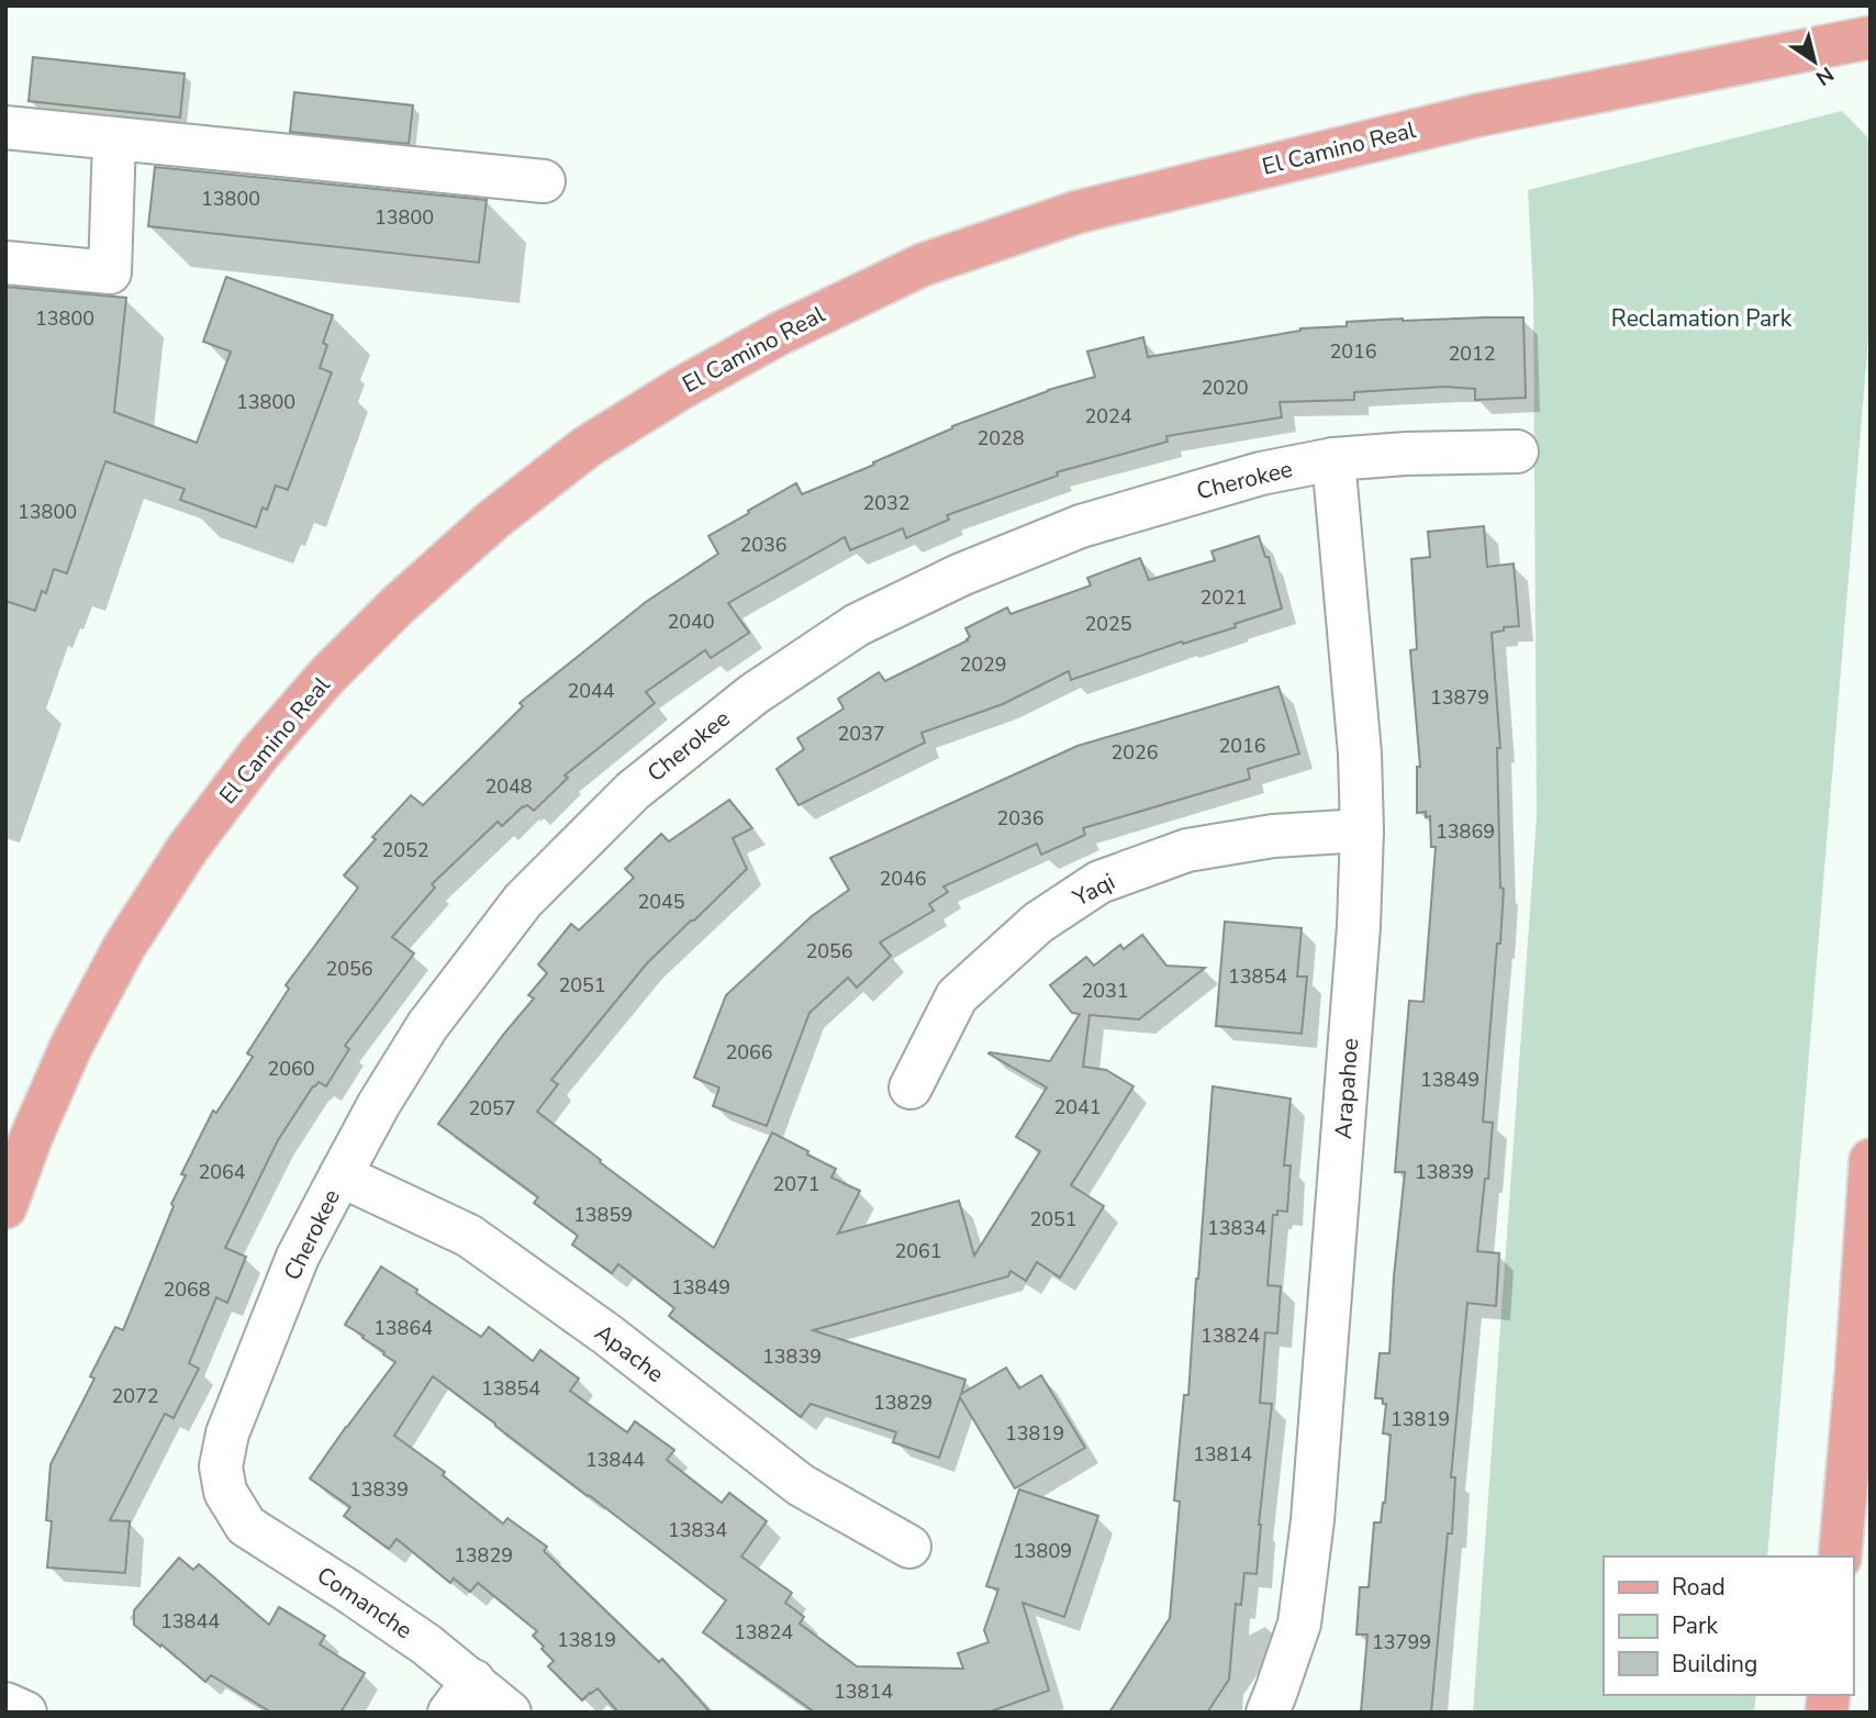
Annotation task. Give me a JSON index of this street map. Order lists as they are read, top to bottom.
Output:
{
  "streets": {
    "main road": ["El Camino Real"],
    "street": [
      "Cherokee",
      "Yaqi",
      "Arapahoe",
      "Apache",
      "Comanche"
    ]
  },
  "crossings": [
    ["Cherokee", "Arapahoe"],
    ["Cherokee", "Apache"],
    ["Cherokee", "Comanche"],
    ["Yaqi", "Arapahoe"]
  ],
  "parks": ["Reclamation Park"],
  "house_numbers": [
    "13800",
    "13800",
    "13800",
    "2016",
    "2012",
    "2020",
    "13800",
    "2024",
    "2028",
    "2032",
    "13800",
    "2036",
    "2021",
    "2040",
    "2025",
    "2029",
    "2044",
    "13879",
    "2037",
    "2016",
    "2026",
    "2048",
    "2036",
    "13869",
    "2052",
    "2046",
    "2045",
    "2056",
    "2056",
    "13854",
    "2051",
    "2031",
    "2066",
    "2060",
    "13849",
    "2041",
    "2057",
    "2064",
    "13839",
    "2071",
    "13859",
    "2051",
    "13834",
    "2061",
    "13849",
    "2068",
    "13864",
    "13824",
    "13839",
    "13854",
    "2072",
    "13829",
    "13819",
    "13819",
    "13814",
    "13844",
    "13839",
    "13834",
    "13809",
    "13829",
    "13844",
    "13824",
    "13819",
    "13799",
    "13814"
  ],
  "legend": ["Road", "Park", "Building"],
  "north": "bottom right"
}
